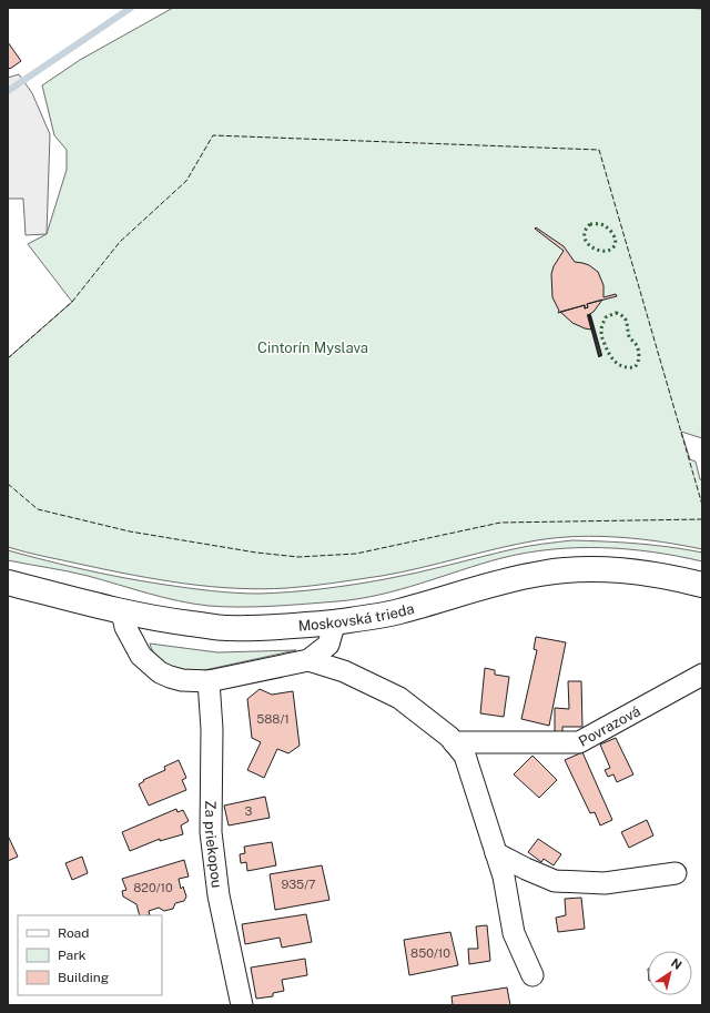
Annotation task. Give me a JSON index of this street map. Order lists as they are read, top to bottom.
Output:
{
  "streets": {
    "street": ["Moskovská trieda", "Povrazová", "Za priekopou"]
  },
  "parks": ["Cintorín Myslava"],
  "house_numbers": [
    "588/1",
    "3",
    "935/7",
    "820/10",
    "850/10"
  ],
  "legend": ["Road", "Park", "Building"],
  "north": "top right"
}
